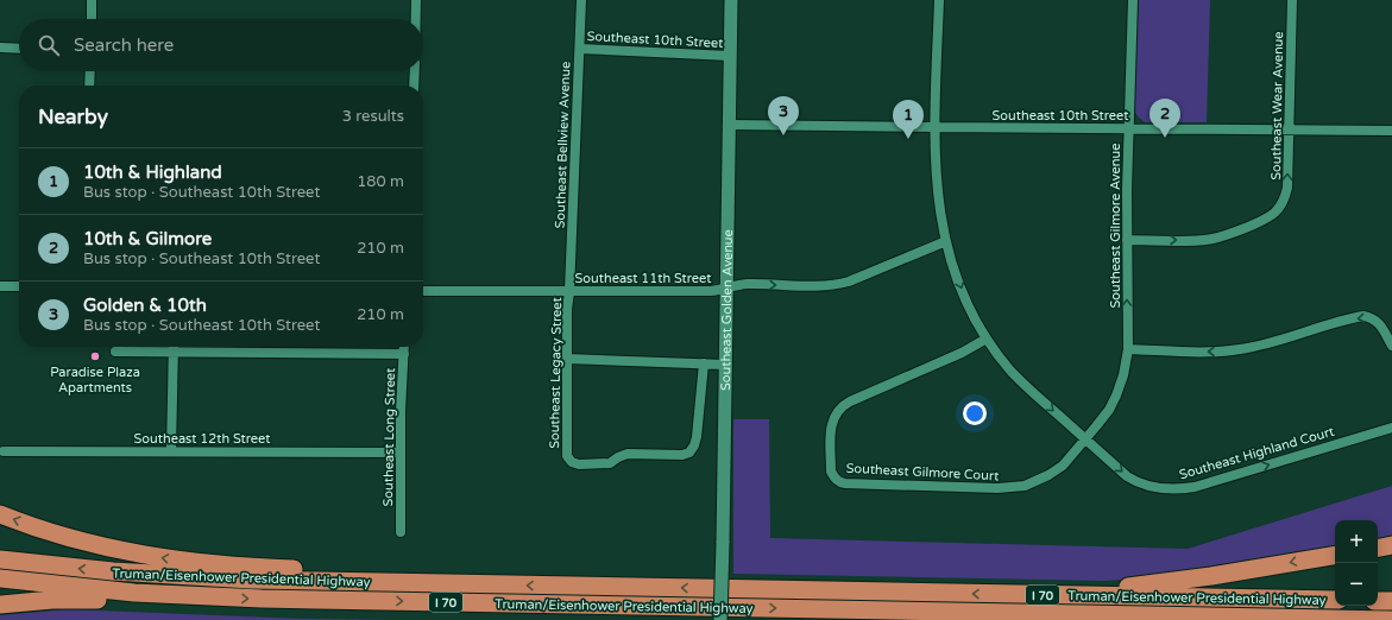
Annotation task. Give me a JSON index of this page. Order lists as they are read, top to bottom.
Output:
{
  "streets": {
    "highway": ["Truman/Eisenhower Presidential Highway", "I 70"],
    "street": [
      "Southeast 10th Street",
      "Southeast Wear Avenue",
      "Southeast Bellview Avenue",
      "Southeast Gilmore Avenue",
      "Southeast 11th Street",
      "Southeast Golden Avenue",
      "Southeast Legacy Street",
      "Southeast Long Street",
      "Southeast 12th Street",
      "Southeast Highland Court",
      "Southeast Gilmore Court"
    ]
  },
  "crossings": [
    ["Southeast 10th Street", "Southeast Wear Avenue"],
    ["Southeast 10th Street", "Southeast Bellview Avenue"],
    ["Southeast 10th Street", "Southeast Gilmore Avenue"],
    ["Southeast 10th Street", "Southeast Golden Avenue"],
    ["Southeast 10th Street", "Southeast Highland Court"],
    ["Southeast Wear Avenue", "Southeast Gilmore Avenue"],
    ["Southeast Bellview Avenue", "Southeast 11th Street"],
    ["Southeast Bellview Avenue", "Southeast Legacy Street"],
    ["Southeast Gilmore Avenue", "Southeast Highland Court"],
    ["Southeast Gilmore Avenue", "Southeast Gilmore Court"],
    ["Southeast 11th Street", "Southeast Golden Avenue"],
    ["Southeast 11th Street", "Southeast Legacy Street"],
    ["Southeast 11th Street", "Southeast Highland Court"],
    ["Southeast Long Street", "Southeast 12th Street"],
    ["Southeast Highland Court", "Southeast Gilmore Court"]
  ],
  "one_way": ["Southeast Wear Avenue", "Southeast 11th Street", "Southeast Highland Court"],
  "places": ["Paradise Plaza Apartments"],
  "page": {
    "search": "Search here",
    "heading": ["Nearby", "3 results"],
    "pins": ["3", "2", "1"],
    "list": [
      {
        "mark": "1",
        "name": "10th & Highland",
        "note": "Bus stop · Southeast 10th Street",
        "value": "180 m"
      },
      {
        "mark": "2",
        "name": "10th & Gilmore",
        "note": "Bus stop · Southeast 10th Street",
        "value": "210 m"
      },
      {
        "mark": "3",
        "name": "Golden & 10th",
        "note": "Bus stop · Southeast 10th Street",
        "value": "210 m"
      }
    ],
    "map_buttons": ["+", "−"]
  }
}
